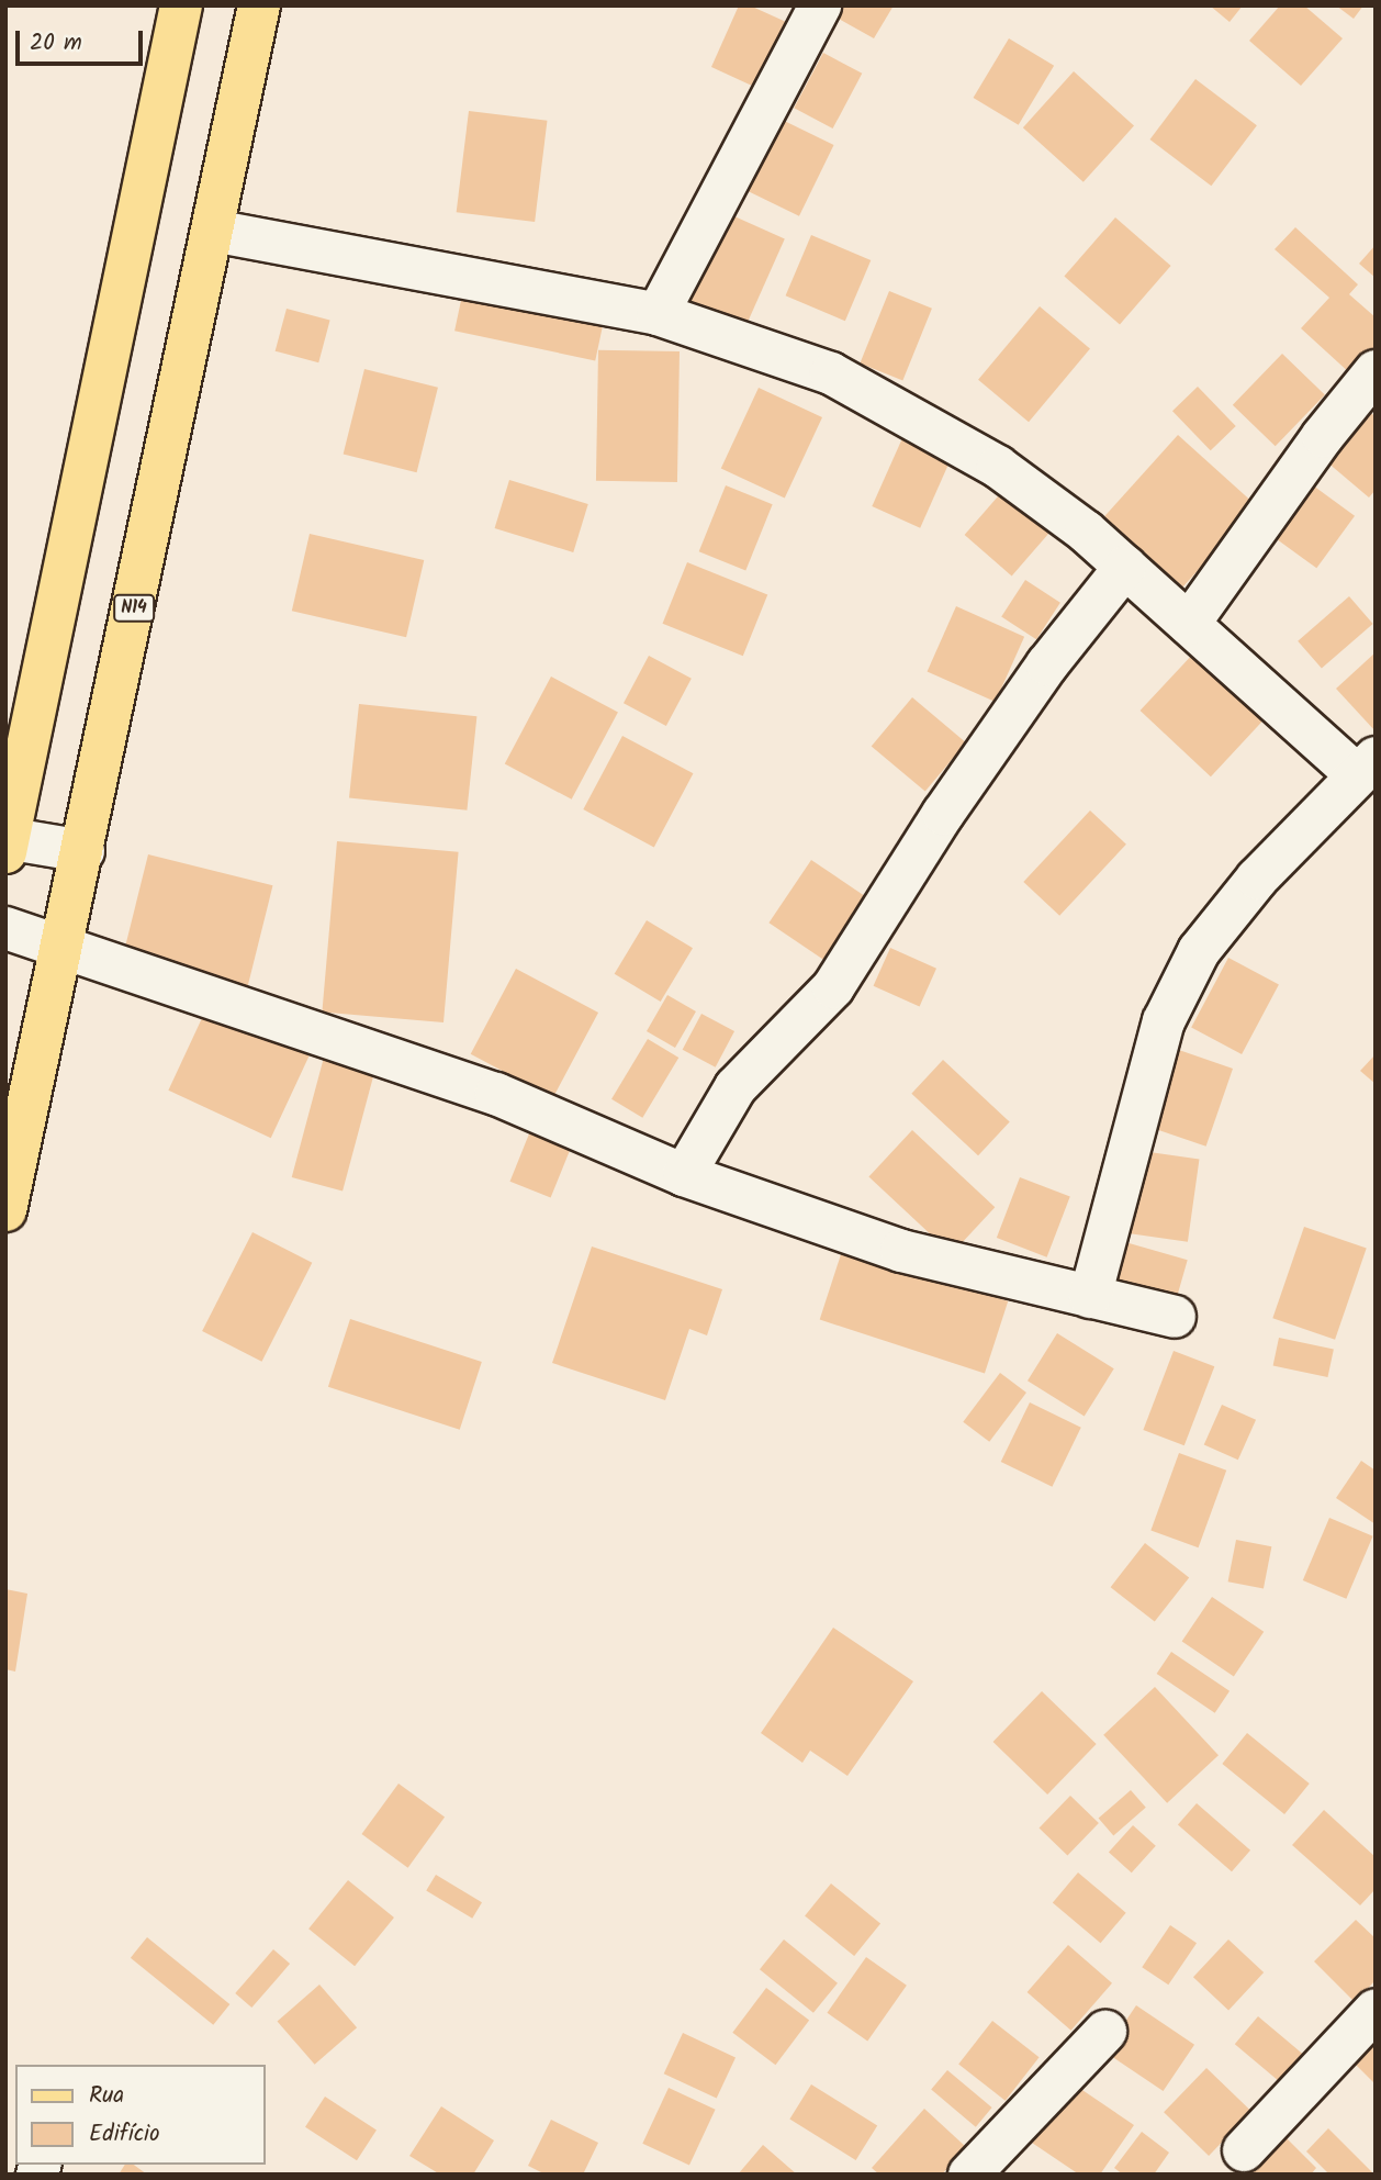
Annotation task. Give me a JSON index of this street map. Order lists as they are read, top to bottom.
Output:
{
  "streets": {
    "main road": ["N14"]
  },
  "legend": ["Rua", "Edifício"],
  "scale_bar": "20 m"
}
